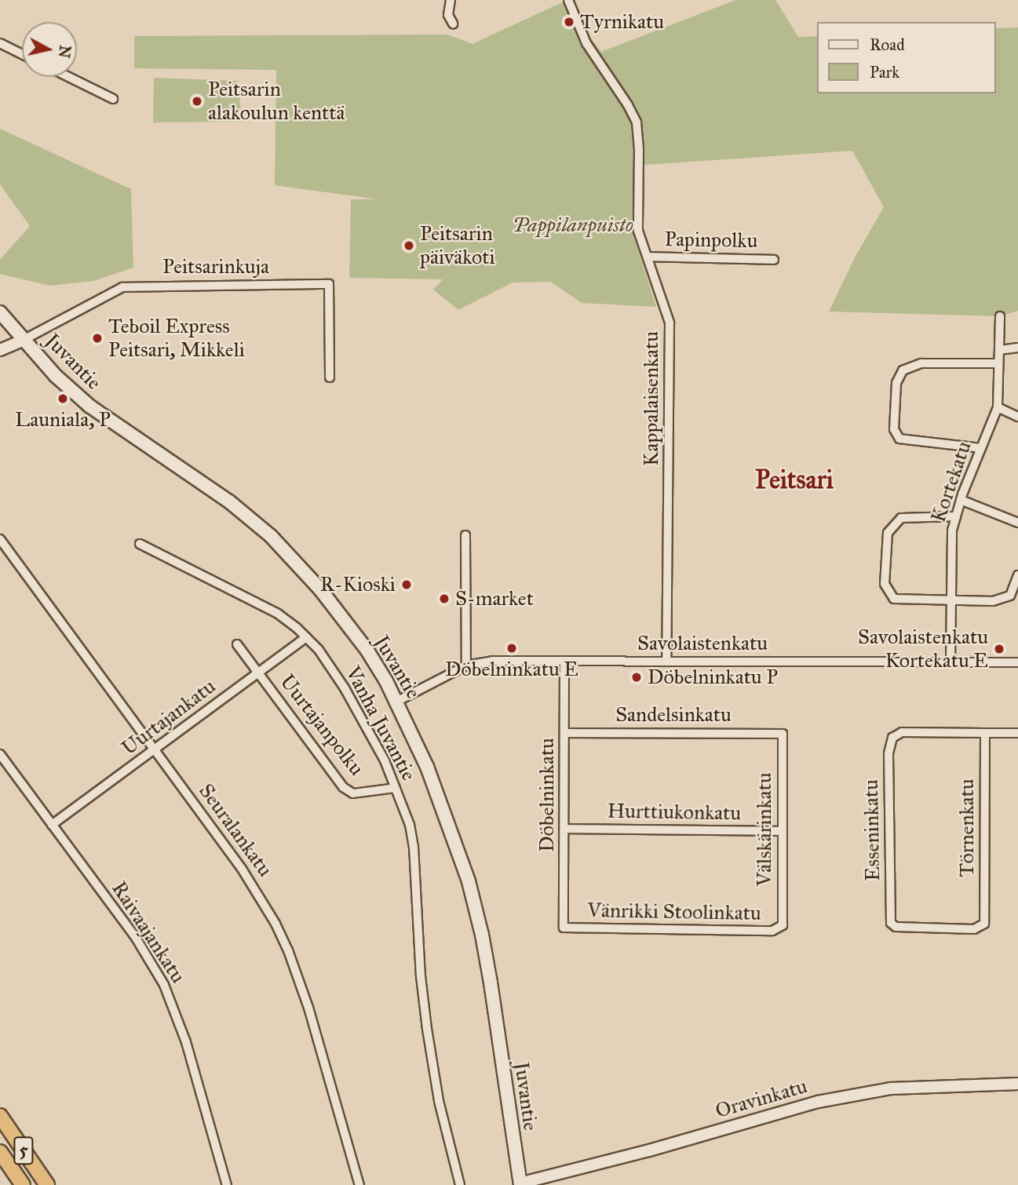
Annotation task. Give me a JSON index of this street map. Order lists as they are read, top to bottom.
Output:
{
  "streets": {
    "highway": ["5"],
    "main road": ["Juvantie"],
    "street": [
      "Papinpolku",
      "Peitsarinkuja",
      "Kappalaisenkatu",
      "Kortekatu",
      "Savolaistenkatu",
      "Sandelsinkatu",
      "Uurtajankatu",
      "Vanha Juvantie",
      "Uurtajanpolku",
      "Döbelninkatu",
      "Hurttiukonkatu",
      "Törnenkatu",
      "Välskärinkatu",
      "Seuralankatu",
      "Esseninkatu",
      "Vänrikki Stoolinkatu",
      "Raivaajankatu",
      "Oravinkatu"
    ]
  },
  "crossings": [
    ["Papinpolku", "Kappalaisenkatu"],
    ["Peitsarinkuja", "Juvantie"],
    ["Juvantie", "Savolaistenkatu"],
    ["Juvantie", "Oravinkatu"],
    ["Kappalaisenkatu", "Savolaistenkatu"],
    ["Kortekatu", "Savolaistenkatu"],
    ["Savolaistenkatu", "Döbelninkatu"],
    ["Sandelsinkatu", "Döbelninkatu"],
    ["Sandelsinkatu", "Välskärinkatu"],
    ["Uurtajankatu", "Vanha Juvantie"],
    ["Uurtajankatu", "Uurtajanpolku"],
    ["Uurtajankatu", "Seuralankatu"],
    ["Uurtajankatu", "Raivaajankatu"],
    ["Vanha Juvantie", "Uurtajanpolku"],
    ["Döbelninkatu", "Hurttiukonkatu"],
    ["Döbelninkatu", "Vänrikki Stoolinkatu"],
    ["Hurttiukonkatu", "Välskärinkatu"],
    ["Törnenkatu", "Esseninkatu"],
    ["Välskärinkatu", "Vänrikki Stoolinkatu"]
  ],
  "districts": ["Peitsari"],
  "parks": ["Pappilanpuisto"],
  "places": [
    "Tyrnikatu",
    "Peitsarin alakoulun kenttä",
    "Peitsarin päiväkoti",
    "Teboil Express Peitsari, Mikkeli",
    "Launiala, P",
    "R-Kioski",
    "S-market",
    "Döbelninkatu E",
    "Savolaistenkatu Kortekatu E",
    "Döbelninkatu P"
  ],
  "legend": ["Road", "Park"],
  "north": "right"
}
